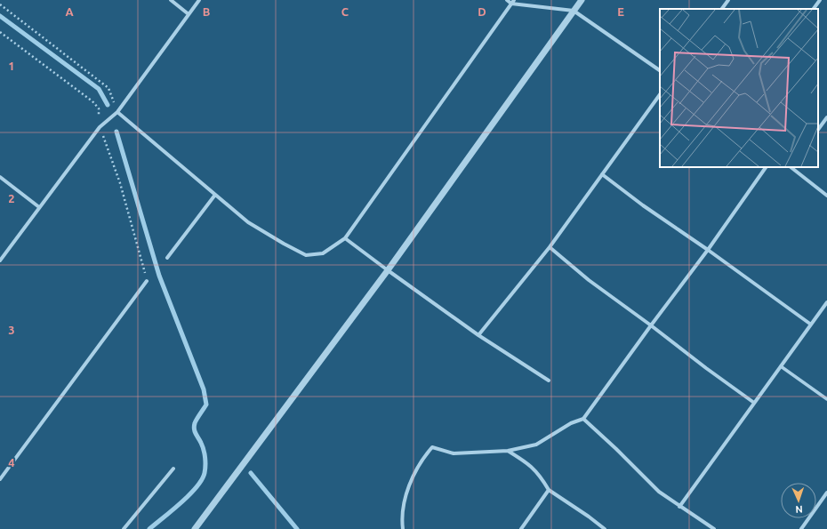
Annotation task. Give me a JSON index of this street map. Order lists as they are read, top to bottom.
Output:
{
  "north": "bottom",
  "grid": {
    "columns": [
      "A",
      "B",
      "C",
      "D",
      "E"
    ],
    "rows": [
      "1",
      "2",
      "3",
      "4"
    ]
  }
}
